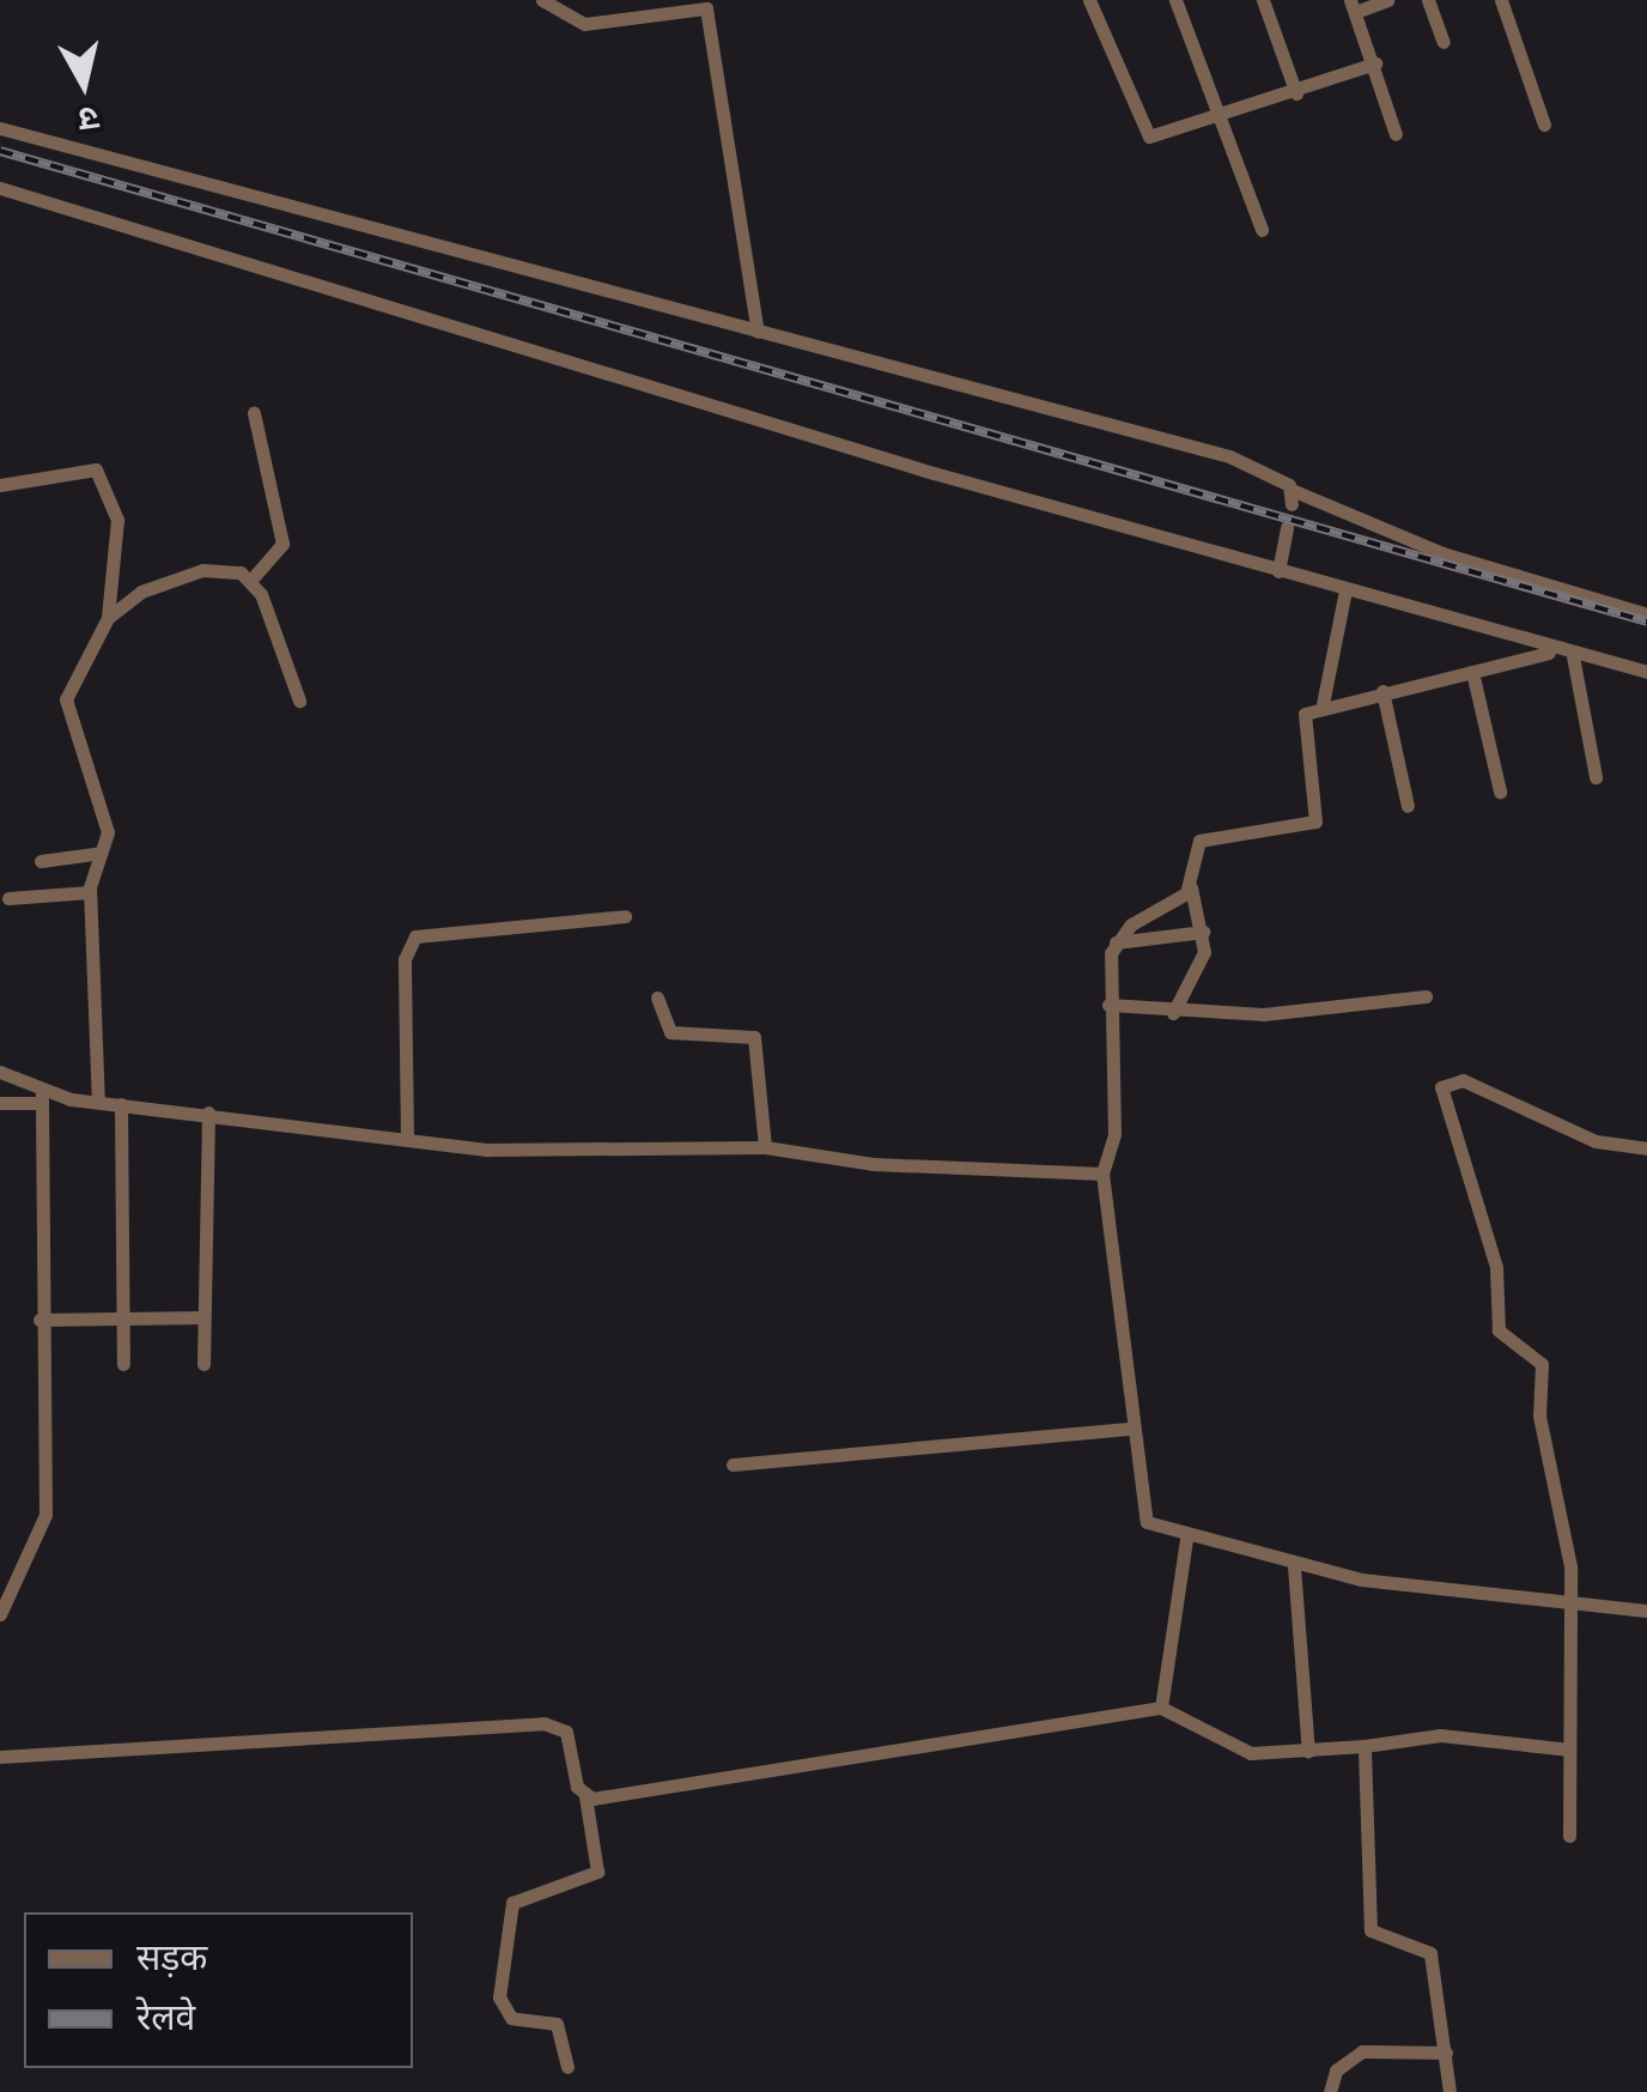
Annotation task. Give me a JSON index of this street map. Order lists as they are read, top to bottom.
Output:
{
  "legend": ["सड़क", "रेलवे"],
  "north": "bottom"
}
